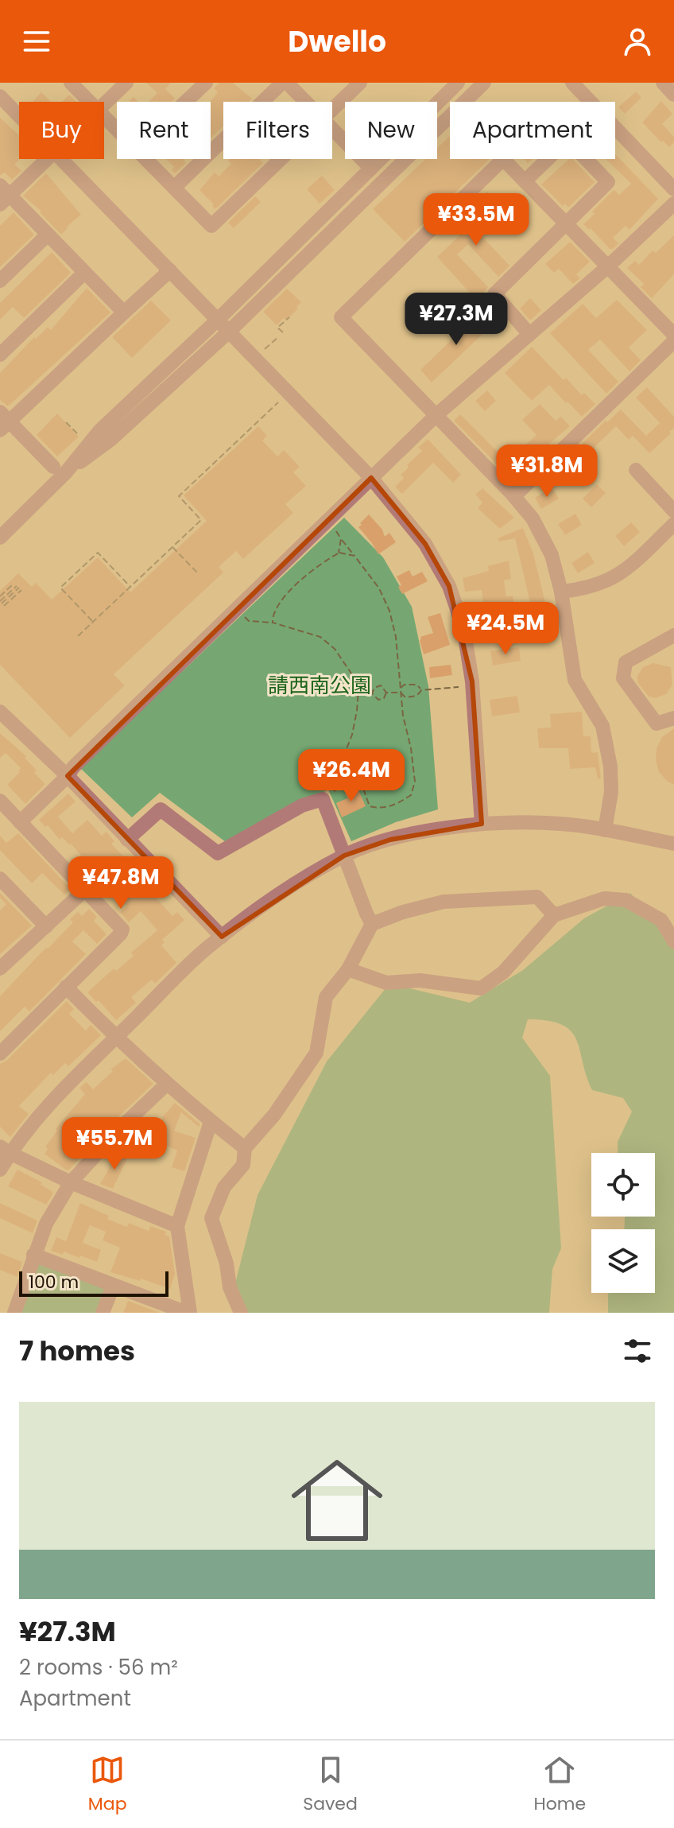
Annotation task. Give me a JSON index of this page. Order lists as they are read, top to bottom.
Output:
{
  "parks": ["請西南公園"],
  "scale_bar": "100 m",
  "page": {
    "header": "Dwello",
    "chip": [
      "Buy",
      "Rent",
      "Filters",
      "New",
      "Apartment"
    ],
    "price": [
      "¥33.5M",
      "¥27.3M",
      "¥31.8M",
      "¥24.5M",
      "¥26.4M",
      "¥47.8M",
      "¥55.7M"
    ],
    "scale": "100 m",
    "heading": "7 homes",
    "list": [
      {
        "name": "¥27.3M",
        "note": "2 rooms · 56 m² · Apartment"
      }
    ],
    "tabs": ["Map", "Saved", "Home"]
  }
}
